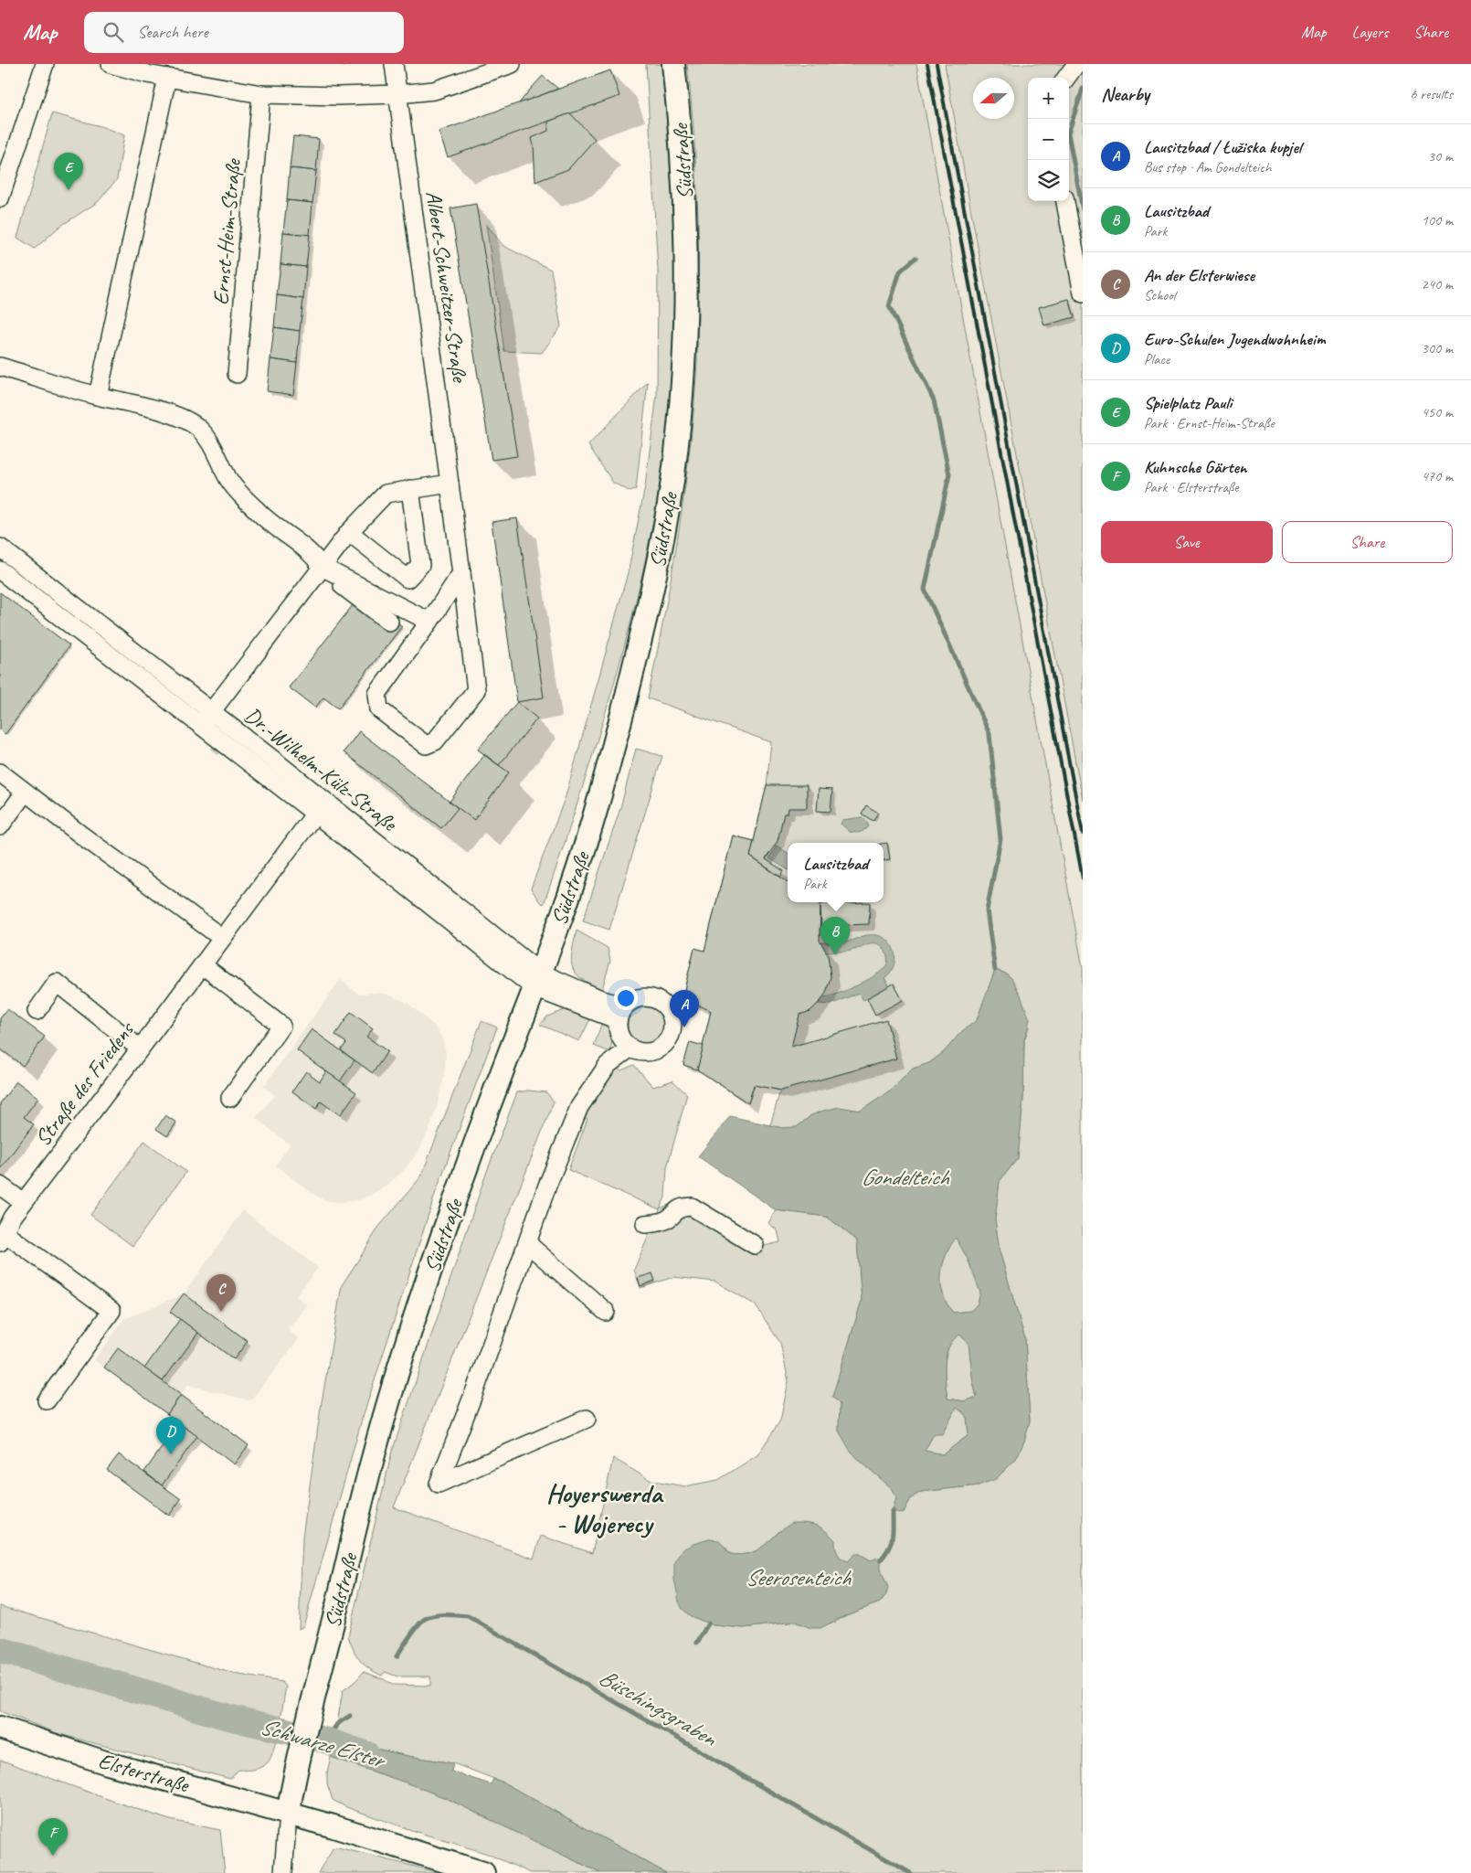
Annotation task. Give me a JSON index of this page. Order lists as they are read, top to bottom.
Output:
{
  "streets": {
    "main road": ["Südstraße", "Elsterstraße"],
    "street": [
      "Ernst-Heim-Straße",
      "Albert-Schweitzer-Straße",
      "Dr.-Wilhelm-Külz-Straße",
      "Straße des Friedens"
    ]
  },
  "crossings": [
    ["Südstraße", "Dr.-Wilhelm-Külz-Straße"],
    ["Südstraße", "Elsterstraße"],
    ["Dr.-Wilhelm-Külz-Straße", "Straße des Friedens"]
  ],
  "districts": ["Hoyerswerda - Wojerecy"],
  "water": [
    "Gondelteich",
    "Seerosenteich",
    "Büschingsgraben",
    "Schwarze Elster"
  ],
  "north": "left",
  "page": {
    "header": "Map",
    "search": "Search here",
    "nav": ["Map", "Layers", "Share"],
    "heading": ["Nearby", "6 results"],
    "map_buttons": ["+", "−"],
    "list": [
      {
        "mark": "A",
        "name": "Lausitzbad / Łužiska kupjel",
        "note": "Bus stop · Am Gondelteich",
        "value": "30 m"
      },
      {
        "mark": "B",
        "name": "Lausitzbad",
        "note": "Park",
        "value": "100 m"
      },
      {
        "mark": "C",
        "name": "An der Elsterwiese",
        "note": "School",
        "value": "240 m"
      },
      {
        "mark": "D",
        "name": "Euro-Schulen Jugendwohnheim",
        "note": "Place",
        "value": "300 m"
      },
      {
        "mark": "E",
        "name": "Spielplatz Pauli",
        "note": "Park · Ernst-Heim-Straße",
        "value": "450 m"
      },
      {
        "mark": "F",
        "name": "Kuhnsche Gärten",
        "note": "Park · Elsterstraße",
        "value": "470 m"
      }
    ],
    "pins": [
      "E",
      "B",
      "A",
      "C",
      "D",
      "F"
    ],
    "buttons": ["Save", "Share"],
    "popup": ["Lausitzbad", "Park"]
  }
}
